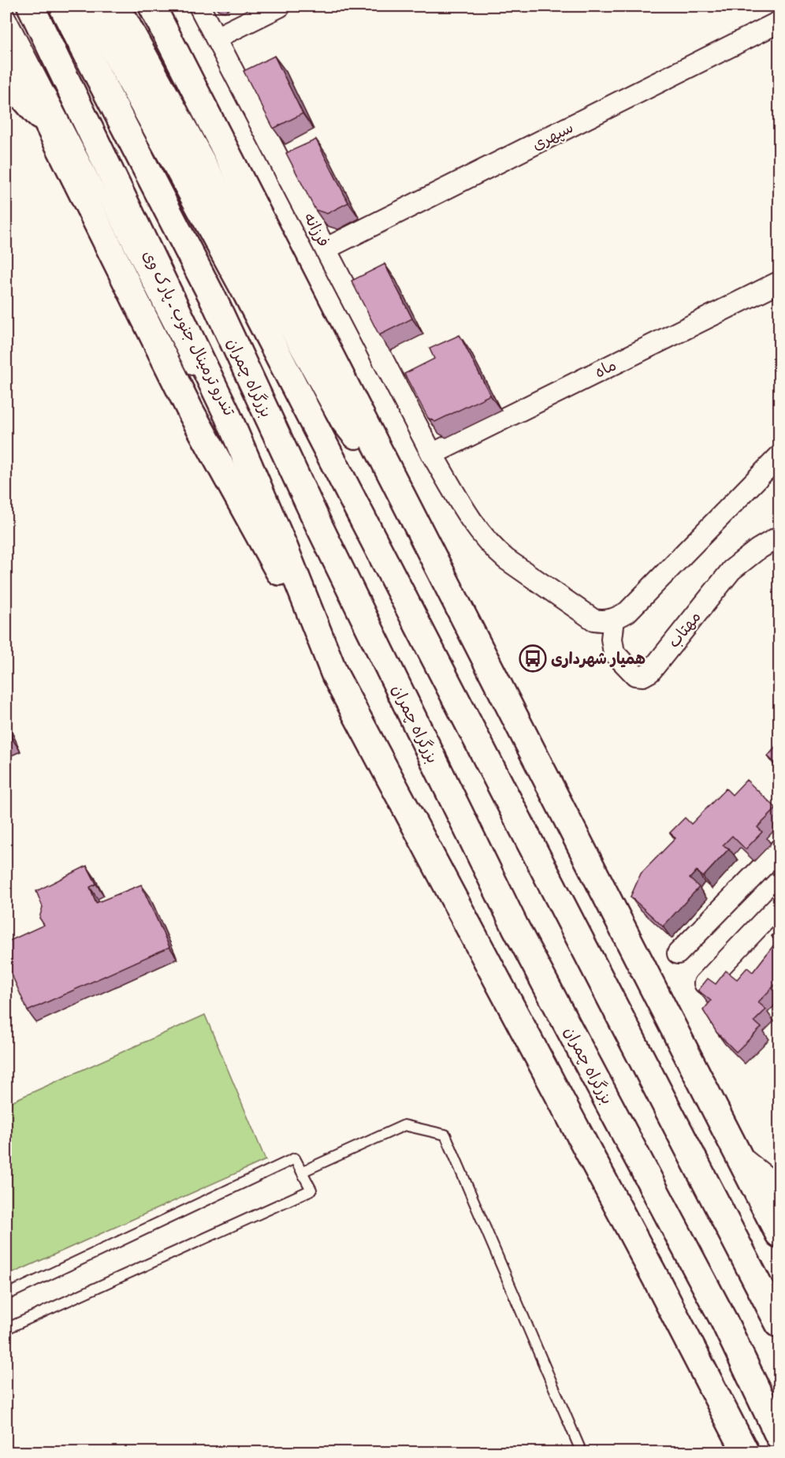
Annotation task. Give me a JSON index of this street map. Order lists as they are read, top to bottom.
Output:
{
  "streets": {
    "main road": ["بزرگراه چمران"],
    "street": [
      "سپهری",
      "فرزانه",
      "ماه",
      "مهتاب"
    ],
    "lane": ["تندرو ترمینال جنوب ـ پارک وی"]
  },
  "crossings": [
    ["سپهری", "فرزانه"],
    ["فرزانه", "ماه"]
  ],
  "places": {
    "bus stop": ["همیار شهرداری"]
  }
}
